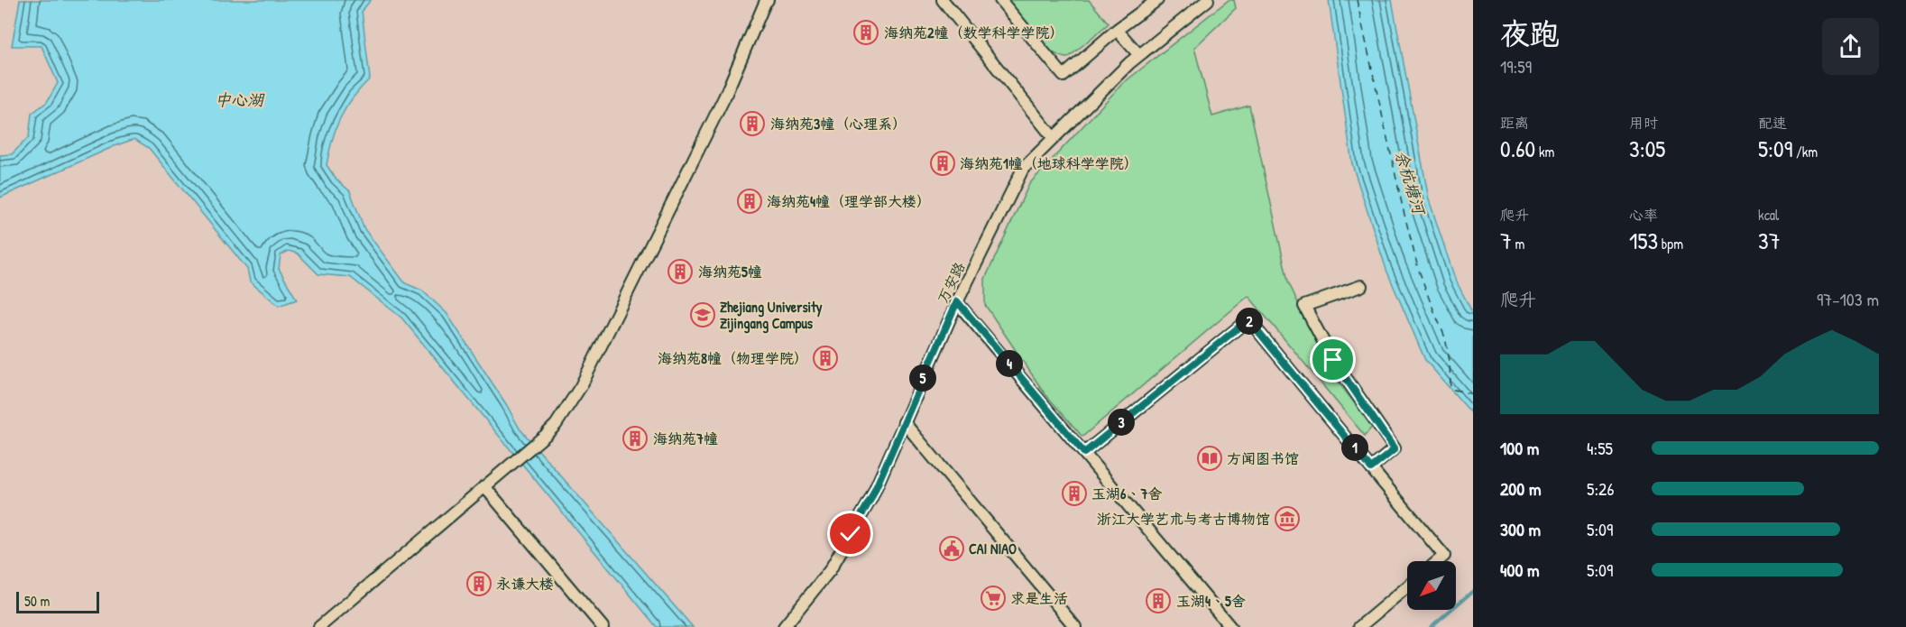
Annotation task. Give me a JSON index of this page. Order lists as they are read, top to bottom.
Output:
{
  "streets": {
    "street": ["万安路"]
  },
  "water": ["中心湖", "余杭塘河"],
  "places": {
    "building": [
      "海纳苑2幢（数学科学学院）",
      "海纳苑3幢（心理系）",
      "海纳苑1幢（地球科学学院）",
      "海纳苑4幢（理学部大楼）",
      "海纳苑5幢",
      "海纳苑8幢（物理学院）",
      "海纳苑7幢",
      "玉湖6、7舍",
      "永谦大楼",
      "玉湖4、5舍"
    ],
    "school or university": ["Zhejiang University Zijingang Campus"],
    "library": ["方闻图书馆"],
    "museum": ["浙江大学艺术与考古博物馆"],
    "public building": ["CAI NIAO"],
    "supermarket": ["求是生活"]
  },
  "scale_bar": "50 m",
  "north": "bottom left",
  "page": {
    "heading": ["夜跑", "19:59"],
    "stats": [
      ["距离", "0.60 km"],
      ["用时", "3:05"],
      ["配速", "5:09 /km"],
      ["爬升", "7 m"],
      ["心率", "153 bpm"],
      ["kcal", "37"]
    ],
    "chart": ["爬升", "97–103 m"],
    "pins": [
      "2",
      "4",
      "5",
      "3",
      "1"
    ],
    "list": [
      {
        "name": "100 m",
        "note": "4:55"
      },
      {
        "name": "200 m",
        "note": "5:26"
      },
      {
        "name": "300 m",
        "note": "5:09"
      },
      {
        "name": "400 m",
        "note": "5:09"
      }
    ],
    "scale": "50 m"
  }
}
